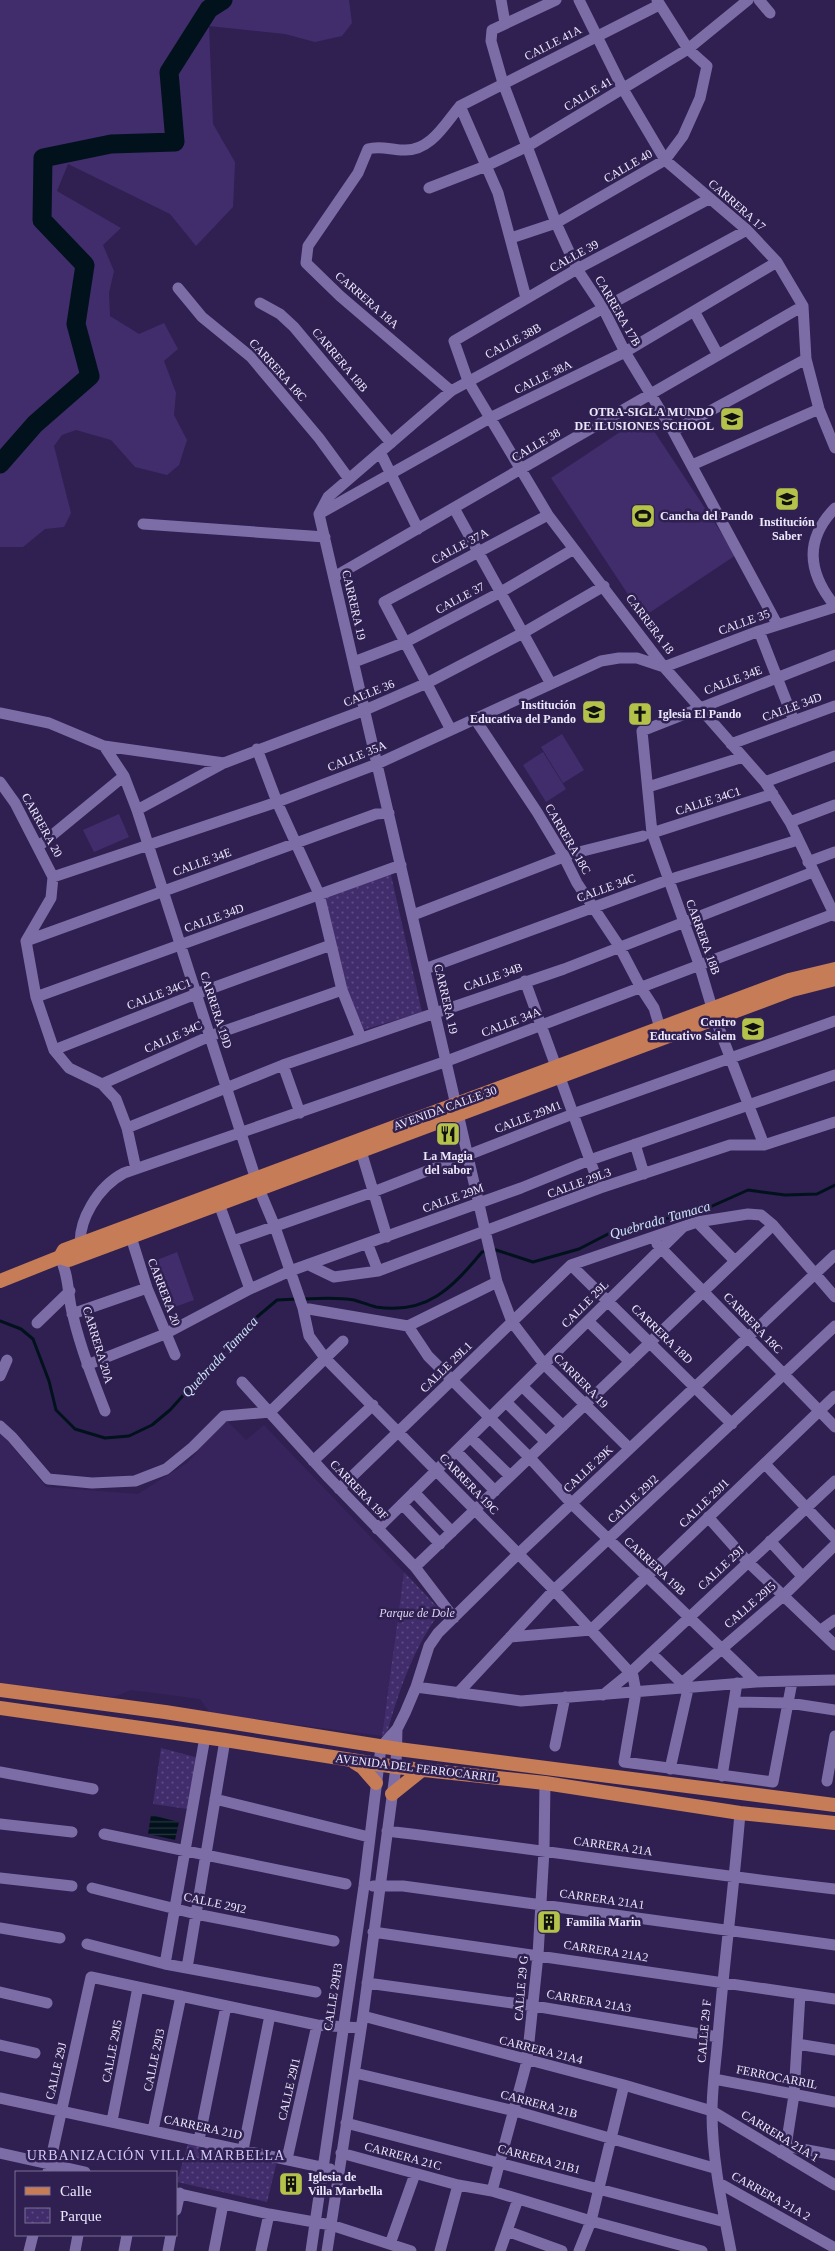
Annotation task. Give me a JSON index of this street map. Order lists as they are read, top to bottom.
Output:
{
  "streets": {
    "main road": ["AVENIDA CALLE 30", "AVENIDA DEL FERROCARRIL"],
    "street": [
      "CALLE 41A",
      "CALLE 41",
      "CALLE 40",
      "CARRERA 17",
      "CALLE 39",
      "CARRERA 18A",
      "CARRERA 17B",
      "CALLE 38B",
      "CARRERA 18B",
      "CARRERA 18C",
      "CALLE 38A",
      "CALLE 38",
      "CALLE 37A",
      "CALLE 37",
      "CARRERA 19",
      "CALLE 35",
      "CARRERA 18",
      "CALLE 34E",
      "CALLE 36",
      "CALLE 34D",
      "CALLE 35A",
      "CALLE 34C1",
      "CARRERA 20",
      "CALLE 34C",
      "CALLE 34B",
      "CARRERA 19D",
      "CALLE 34A",
      "CALLE 29M1",
      "CALLE 29L3",
      "CALLE 29M",
      "CALLE 29L",
      "CARRERA 18D",
      "CARRERA 20A",
      "CALLE 29L1",
      "CALLE 29K",
      "CARRERA 19C",
      "CARRERA 19F",
      "CALLE 29J2",
      "CALLE 29J1",
      "CARRERA 19B",
      "CALLE 29J",
      "CALLE 29I5",
      "CARRERA 21A",
      "CARRERA 21A1",
      "CALLE 29I2",
      "CARRERA 21A2",
      "CALLE 29 G",
      "CALLE 29H3",
      "CARRERA 21A3",
      "CALLE 29 F",
      "CARRERA 21A4",
      "CALLE 29I3",
      "FERROCARRIL",
      "CALLE 29I1",
      "CARRERA 21B",
      "CARRERA 21D",
      "CARRERA 21A 1",
      "CARRERA 21C",
      "CARRERA 21B1",
      "CARRERA 21A 2"
    ]
  },
  "crossings": [
    ["CALLE 41A", "CARRERA 17"],
    ["CALLE 41A", "CARRERA 18A"],
    ["CALLE 41A", "CARRERA 17B"],
    ["CALLE 41", "CALLE 40"],
    ["CALLE 41", "CARRERA 17"],
    ["CALLE 41", "CARRERA 17B"],
    ["CALLE 40", "CARRERA 17"],
    ["CALLE 40", "CARRERA 17B"],
    ["CARRERA 17", "CALLE 39"],
    ["CARRERA 17", "CALLE 38B"],
    ["CARRERA 17", "CALLE 38A"],
    ["CARRERA 17", "CALLE 38"],
    ["CALLE 39", "CARRERA 17B"],
    ["CALLE 39", "CARRERA 18"],
    ["CARRERA 18A", "CALLE 38B"],
    ["CARRERA 17B", "CALLE 38B"],
    ["CARRERA 17B", "CALLE 38A"],
    ["CARRERA 17B", "CALLE 38"],
    ["CARRERA 17B", "CALLE 35"],
    ["CALLE 38B", "CARRERA 18B"],
    ["CALLE 38B", "CARRERA 18C"],
    ["CALLE 38B", "CALLE 38A"],
    ["CALLE 38B", "CARRERA 19"],
    ["CALLE 38B", "CARRERA 18"],
    ["CARRERA 18B", "CALLE 34E"],
    ["CARRERA 18B", "CALLE 34C1"],
    ["CARRERA 18B", "CALLE 34C"],
    ["CARRERA 18B", "CALLE 34B"],
    ["CARRERA 18B", "CALLE 34A"],
    ["CARRERA 18B", "AVENIDA CALLE 30"],
    ["CARRERA 18B", "CALLE 29M1"],
    ["CARRERA 18B", "CALLE 29L3"],
    ["CARRERA 18B", "CALLE 29M"],
    ["CARRERA 18C", "CALLE 35A"],
    ["CARRERA 18C", "CALLE 34C1"],
    ["CARRERA 18C", "CALLE 34C"],
    ["CARRERA 18C", "CALLE 34B"],
    ["CARRERA 18C", "CALLE 34A"],
    ["CARRERA 18C", "AVENIDA CALLE 30"],
    ["CARRERA 18C", "CALLE 29L"],
    ["CARRERA 18C", "CALLE 29K"],
    ["CARRERA 18C", "CALLE 29J2"],
    ["CARRERA 18C", "CALLE 29J1"],
    ["CALLE 38A", "CARRERA 19"],
    ["CALLE 38A", "CARRERA 18"],
    ["CALLE 38", "CARRERA 19"],
    ["CALLE 38", "CARRERA 18"],
    ["CALLE 37A", "CALLE 37"],
    ["CALLE 37A", "CARRERA 18"],
    ["CALLE 37", "CARRERA 19"],
    ["CALLE 37", "CARRERA 18"],
    ["CARRERA 19", "CALLE 34E"],
    ["CARRERA 19", "CALLE 36"],
    ["CARRERA 19", "CALLE 34D"],
    ["CARRERA 19", "CALLE 35A"],
    ["CARRERA 19", "CALLE 34C1"],
    ["CARRERA 19", "CALLE 34C"],
    ["CARRERA 19", "CALLE 34B"],
    ["CARRERA 19", "CALLE 34A"],
    ["CARRERA 19", "AVENIDA CALLE 30"],
    ["CARRERA 19", "CALLE 29M1"],
    ["CARRERA 19", "CALLE 29L3"],
    ["CARRERA 19", "CALLE 29M"],
    ["CARRERA 19", "CALLE 29L"],
    ["CARRERA 19", "CALLE 29L1"],
    ["CARRERA 19", "CALLE 29K"],
    ["CALLE 35", "CARRERA 18"],
    ["CALLE 35", "CALLE 35A"],
    ["CARRERA 18", "CALLE 34E"],
    ["CARRERA 18", "CALLE 36"],
    ["CARRERA 18", "CALLE 34D"],
    ["CARRERA 18", "CALLE 35A"],
    ["CARRERA 18", "CALLE 34C1"],
    ["CARRERA 18", "CALLE 34C"],
    ["CARRERA 18", "CALLE 34B"],
    ["CARRERA 18", "CALLE 34A"],
    ["CALLE 34E", "CARRERA 20"],
    ["CALLE 34E", "CARRERA 19D"],
    ["CALLE 36", "CARRERA 19D"],
    ["CALLE 34D", "CARRERA 19D"],
    ["CALLE 35A", "CARRERA 20"],
    ["CALLE 35A", "CARRERA 19D"],
    ["CALLE 34C1", "CARRERA 19D"],
    ["CARRERA 20", "AVENIDA CALLE 30"],
    ["CARRERA 20", "CALLE 29M"],
    ["CALLE 34C", "CARRERA 19D"],
    ["CALLE 34B", "CARRERA 19D"],
    ["CARRERA 19D", "CALLE 34A"],
    ["CARRERA 19D", "AVENIDA CALLE 30"],
    ["CARRERA 19D", "CALLE 29M1"],
    ["CARRERA 19D", "CALLE 29M"],
    ["CARRERA 19D", "CARRERA 19C"],
    ["CALLE 34A", "AVENIDA CALLE 30"],
    ["AVENIDA CALLE 30", "CARRERA 20A"],
    ["CALLE 29L3", "CALLE 29M"],
    ["CALLE 29M", "CARRERA 20A"],
    ["CALLE 29L", "CARRERA 18D"],
    ["CALLE 29L", "CARRERA 19C"],
    ["CALLE 29L", "CARRERA 19F"],
    ["CALLE 29L", "CARRERA 19B"],
    ["CARRERA 18D", "CALLE 29L1"],
    ["CARRERA 18D", "CALLE 29K"],
    ["CARRERA 18D", "CALLE 29J2"],
    ["CALLE 29L1", "CARRERA 19C"],
    ["CALLE 29L1", "CARRERA 19F"],
    ["CALLE 29L1", "CARRERA 19B"],
    ["CALLE 29K", "CARRERA 19C"],
    ["CALLE 29K", "CARRERA 19F"],
    ["CALLE 29K", "CARRERA 19B"],
    ["CALLE 29K", "AVENIDA DEL FERROCARRIL"],
    ["CALLE 29K", "CALLE 29H3"],
    ["CARRERA 19C", "CALLE 29J2"],
    ["CARRERA 19C", "CALLE 29J1"],
    ["CARRERA 19C", "CALLE 29J"],
    ["CALLE 29J2", "CARRERA 19B"],
    ["CALLE 29J1", "CARRERA 19B"],
    ["CARRERA 19B", "CALLE 29J"],
    ["CARRERA 19B", "CALLE 29I5"],
    ["CALLE 29J", "CALLE 29I5"],
    ["CALLE 29J", "CARRERA 21D"],
    ["CALLE 29I5", "CARRERA 21D"],
    ["AVENIDA DEL FERROCARRIL", "CALLE 29 G"],
    ["AVENIDA DEL FERROCARRIL", "CALLE 29H3"],
    ["AVENIDA DEL FERROCARRIL", "CALLE 29 F"],
    ["CARRERA 21A", "CALLE 29 G"],
    ["CARRERA 21A", "CALLE 29 F"],
    ["CARRERA 21A1", "CALLE 29 G"],
    ["CARRERA 21A1", "CALLE 29H3"],
    ["CARRERA 21A1", "CALLE 29 F"],
    ["CARRERA 21A2", "CALLE 29 G"],
    ["CARRERA 21A2", "CALLE 29 F"],
    ["CALLE 29 G", "CARRERA 21A3"],
    ["CALLE 29 G", "CARRERA 21A4"],
    ["CALLE 29 G", "CARRERA 21B"],
    ["CALLE 29 G", "CARRERA 21C"],
    ["CALLE 29 G", "CARRERA 21B1"],
    ["CALLE 29H3", "CARRERA 21D"],
    ["CARRERA 21A3", "CALLE 29 F"],
    ["CALLE 29 F", "CARRERA 21A4"],
    ["CALLE 29 F", "FERROCARRIL"],
    ["CALLE 29 F", "CARRERA 21B"],
    ["CALLE 29 F", "CARRERA 21A 1"],
    ["CALLE 29 F", "CARRERA 21B1"],
    ["CALLE 29 F", "CARRERA 21A 2"],
    ["CARRERA 21A4", "CARRERA 21A 1"],
    ["CALLE 29I3", "CARRERA 21D"],
    ["CALLE 29I1", "CARRERA 21D"]
  ],
  "districts": ["URBANIZACIÓN VILLA MARBELLA"],
  "water": ["Quebrada Tamaca"],
  "parks": ["Parque de Dole"],
  "places": {
    "school or university": [
      "OTRA-SIGLA MUNDO DE ILUSIONES SCHOOL",
      "Institución Saber",
      "Institución Educativa del Pando",
      "Centro Educativo Salem"
    ],
    "sports": ["Cancha del Pando"],
    "church": ["Iglesia El Pando"],
    "restaurant": ["La Magia del sabor"],
    "building": ["Familia Marin", "Iglesia de Villa Marbella"]
  },
  "legend": ["Calle", "Parque"]
}
